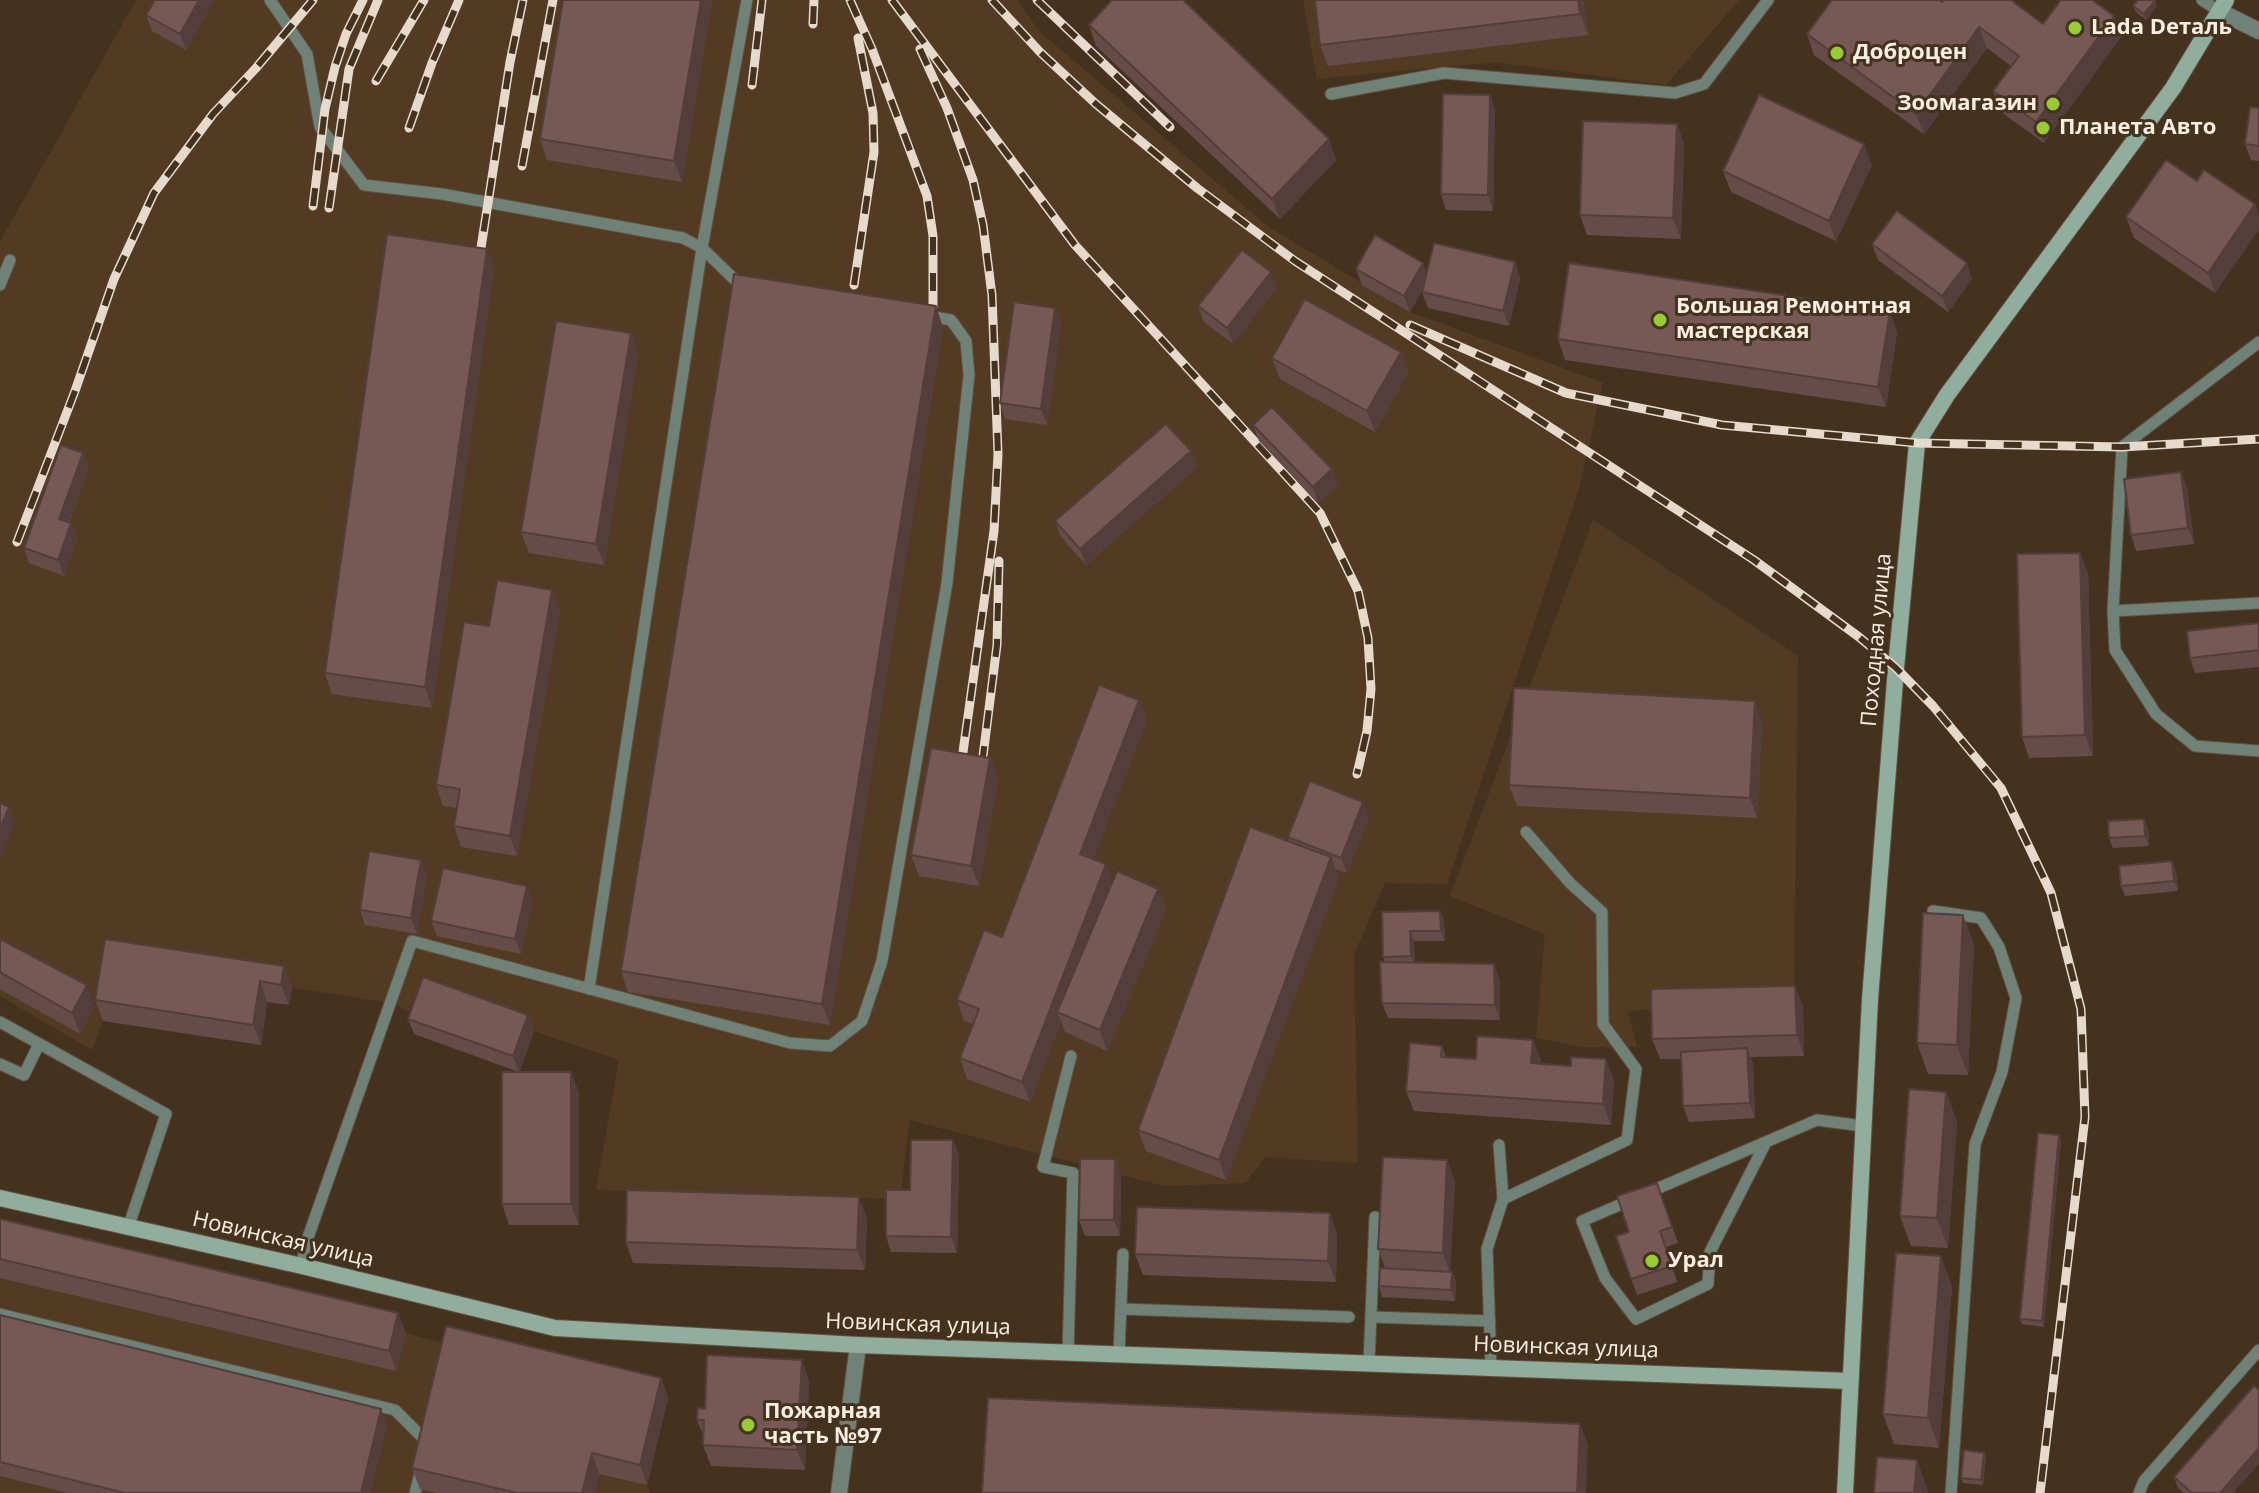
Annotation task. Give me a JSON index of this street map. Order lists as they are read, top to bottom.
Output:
{
  "streets": {
    "main road": ["Походная улица", "Новинская улица"]
  },
  "crossings": [
    ["Походная улица", "Новинская улица"]
  ],
  "places": [
    "Lada Dеталь",
    "Доброцен",
    "Зоомагазин",
    "Планета Авто",
    "Большая Ремонтная мастерская",
    "Урал",
    "Пожарная часть №97"
  ]
}
